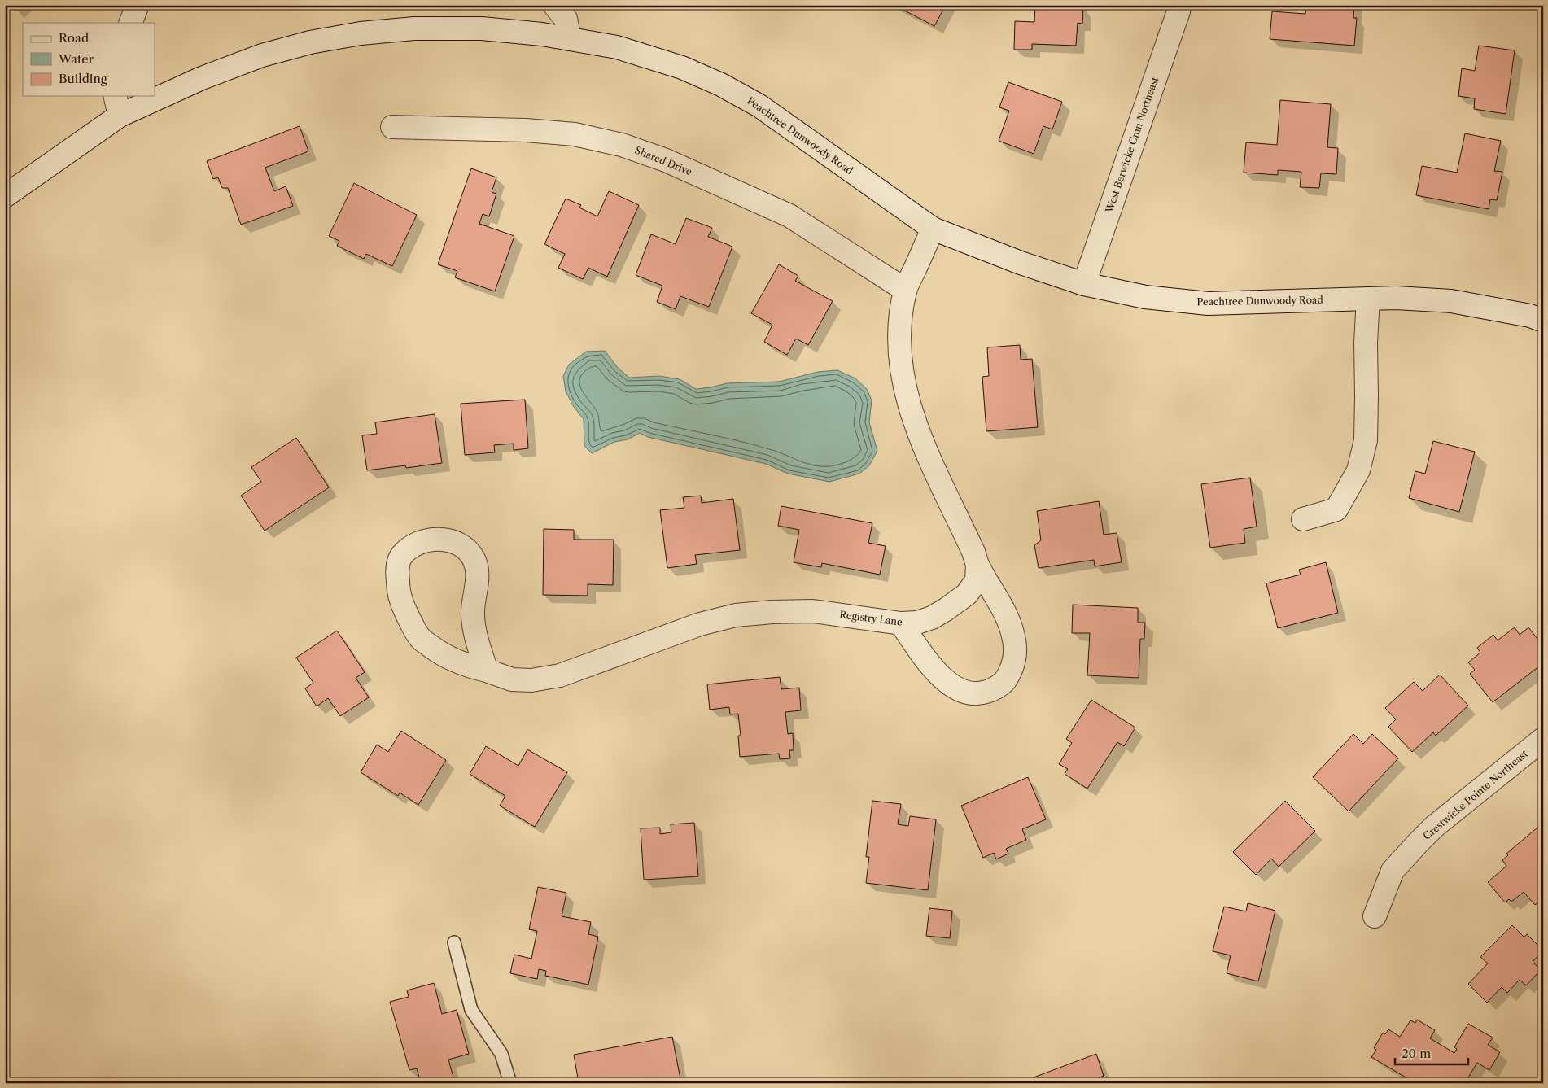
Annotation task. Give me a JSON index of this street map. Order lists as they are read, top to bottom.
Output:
{
  "streets": {
    "street": [
      "Peachtree Dunwoody Road",
      "West Berwicke Cmn Northeast",
      "Shared Drive",
      "Registry Lane",
      "Crestwicke Pointe Northeast"
    ]
  },
  "crossings": [
    ["Peachtree Dunwoody Road", "West Berwicke Cmn Northeast"]
  ],
  "legend": ["Road", "Water", "Building"],
  "scale_bar": "20 m"
}
